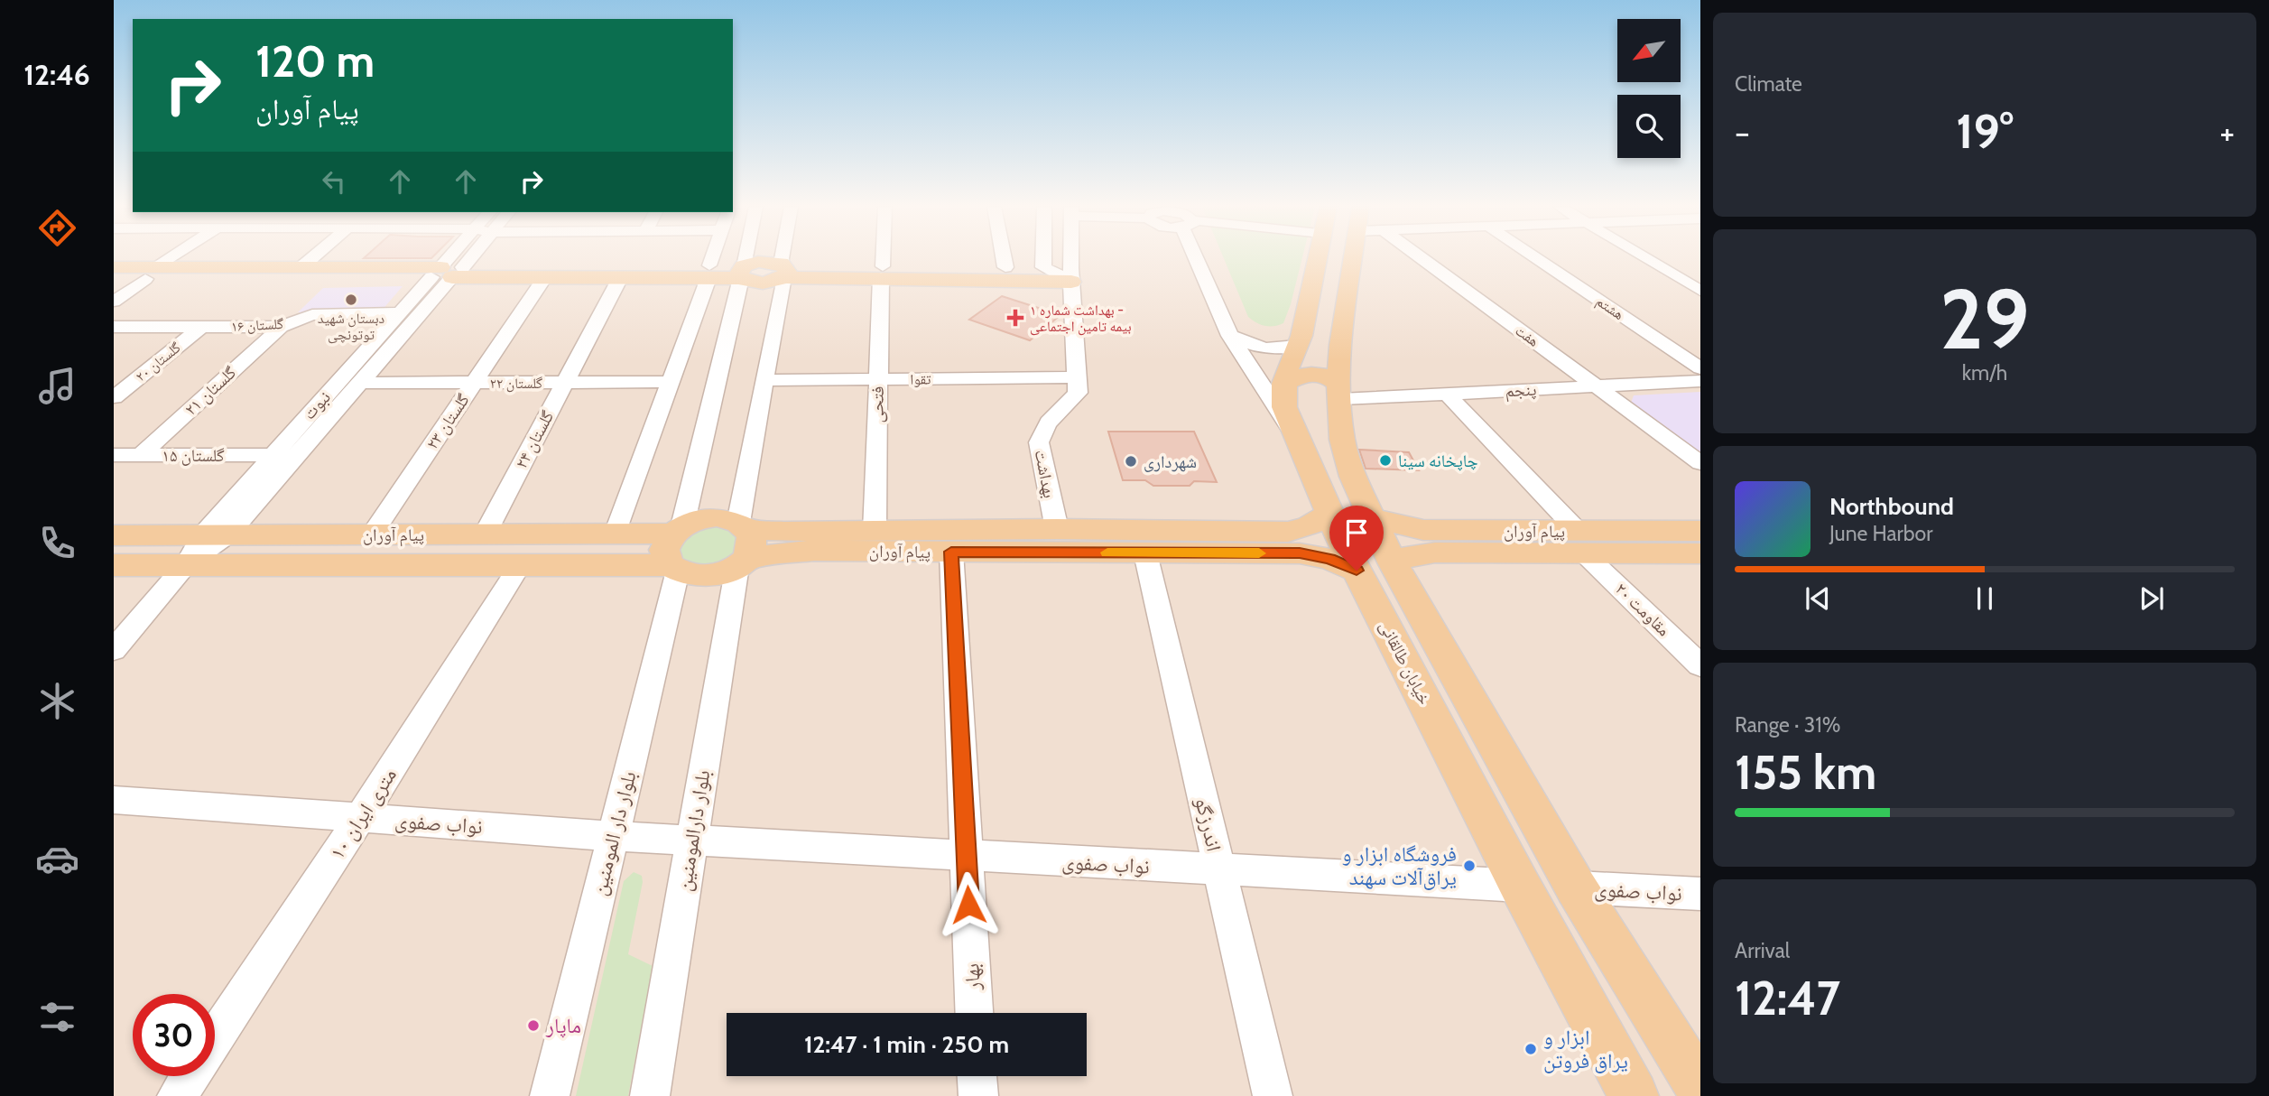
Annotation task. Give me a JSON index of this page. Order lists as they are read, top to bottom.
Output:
{
  "streets": {
    "main road": ["پیام آوران", "خیابان طالقانی"],
    "street": [
      "هشتم",
      "گلستان ۱۶",
      "هفت",
      "گلستان ۲۰",
      "تقوا",
      "گلستان ۲۲",
      "پنجم",
      "گلستان ۲۱",
      "فتحی",
      "نبوت",
      "گلستان ۲۳",
      "گلستان ۲۴",
      "گلستان ۱۵",
      "بهداشت",
      "مقاومت ۲۰",
      "۱۰ متری ایران",
      "نواب صفوی",
      "اندرزگو",
      "بلوار دارالمومنین",
      "بلوار دار المومنین",
      "بهار"
    ]
  },
  "crossings": [
    ["گلستان ۱۶", "گلستان ۲۰"],
    ["گلستان ۱۶", "گلستان ۲۱"],
    ["گلستان ۱۶", "نبوت"],
    ["هفت", "پنجم"],
    ["تقوا", "فتحی"],
    ["تقوا", "بهداشت"],
    ["گلستان ۲۲", "نبوت"],
    ["گلستان ۲۲", "گلستان ۲۳"],
    ["گلستان ۲۲", "گلستان ۲۴"],
    ["پنجم", "مقاومت ۲۰"],
    ["پنجم", "خیابان طالقانی"],
    ["گلستان ۲۱", "گلستان ۱۵"],
    ["فتحی", "پیام آوران"],
    ["نبوت", "گلستان ۱۵"],
    ["نبوت", "پیام آوران"],
    ["گلستان ۲۳", "پیام آوران"],
    ["گلستان ۲۴", "پیام آوران"],
    ["بهداشت", "پیام آوران"],
    ["پیام آوران", "مقاومت ۲۰"],
    ["پیام آوران", "خیابان طالقانی"],
    ["پیام آوران", "۱۰ متری ایران"],
    ["پیام آوران", "اندرزگو"],
    ["پیام آوران", "بلوار دارالمومنین"],
    ["پیام آوران", "بلوار دار المومنین"],
    ["پیام آوران", "بهار"],
    ["خیابان طالقانی", "نواب صفوی"],
    ["۱۰ متری ایران", "نواب صفوی"],
    ["نواب صفوی", "اندرزگو"],
    ["نواب صفوی", "بلوار دارالمومنین"],
    ["نواب صفوی", "بلوار دار المومنین"],
    ["نواب صفوی", "بهار"],
    ["بلوار دارالمومنین", "بلوار دار المومنین"]
  ],
  "places": {
    "other": [
      "دبستان شهید توتونچی",
      "چاپخانه سینا",
      "شهرداری",
      "فروشگاه ابزار و یراق‌آلات‌ سهند",
      "ماپار",
      "ابزار و یراق فروتن"
    ],
    "health": ["بهداشت شماره ۱ - بیمه تامین اجتماعی"]
  },
  "north": "bottom left",
  "page": {
    "tabs": "12:46",
    "tile": [
      "Climate",
      ["29", "km/h"],
      ["Range · 31%", "155 km"],
      ["Arrival", "12:47"]
    ],
    "turn": ["120 m", "پیام آوران"],
    "heat": ["−", "19°", "+"],
    "song": ["Northbound", "June Harbor"],
    "limit": "30",
    "trip": "12:47 · 1 min · 250 m"
  }
}
